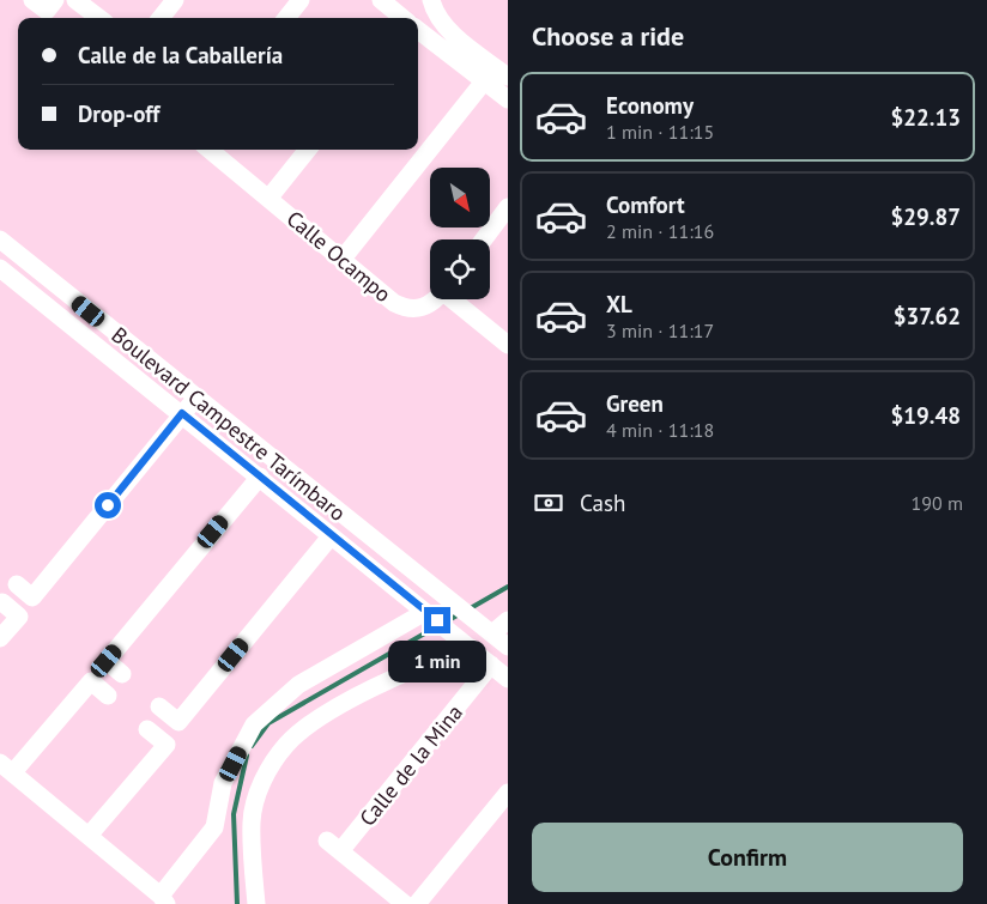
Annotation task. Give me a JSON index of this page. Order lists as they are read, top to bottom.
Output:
{
  "streets": {
    "street": ["Calle Ocampo", "Boulevard Campestre Tarímbaro", "Calle de la Mina"]
  },
  "crossings": [
    ["Boulevard Campestre Tarímbaro", "Calle de la Mina"]
  ],
  "north": "bottom right",
  "page": {
    "heading": "Choose a ride",
    "banner": ["Calle de la Caballería", "Drop-off"],
    "list": [
      {
        "name": "Economy",
        "note": "1 min · 11:15",
        "value": "$22.13"
      },
      {
        "name": "Comfort",
        "note": "2 min · 11:16",
        "value": "$29.87"
      },
      {
        "name": "XL",
        "note": "3 min · 11:17",
        "value": "$37.62"
      },
      {
        "name": "Green",
        "note": "4 min · 11:18",
        "value": "$19.48"
      }
    ],
    "pay": ["Cash", "190 m"],
    "bubble": "1 min",
    "buttons": "Confirm"
  }
}
